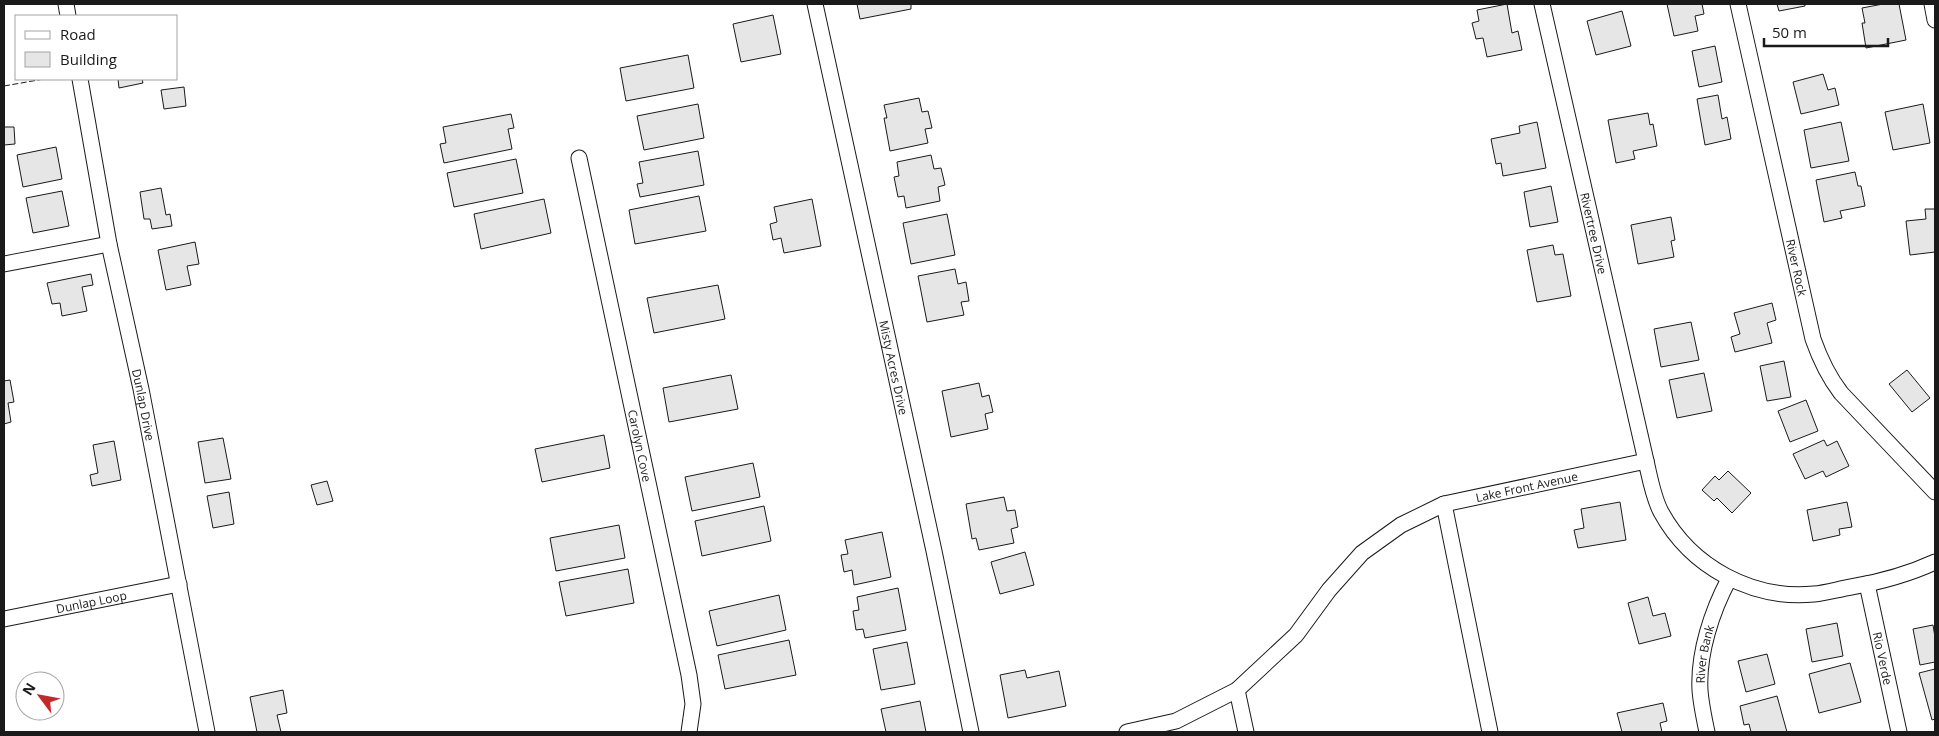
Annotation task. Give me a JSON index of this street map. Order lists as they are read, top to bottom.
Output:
{
  "streets": {
    "street": [
      "Rivertree Drive",
      "River Rock",
      "Misty Acres Drive",
      "Dunlap Drive",
      "Carolyn Cove",
      "Lake Front Avenue",
      "Dunlap Loop",
      "River Bank",
      "Rio Verde"
    ]
  },
  "crossings": [
    ["Rivertree Drive", "Lake Front Avenue"],
    ["Dunlap Drive", "Dunlap Loop"]
  ],
  "legend": ["Road", "Building"],
  "scale_bar": "50 m",
  "north": "top left"
}
